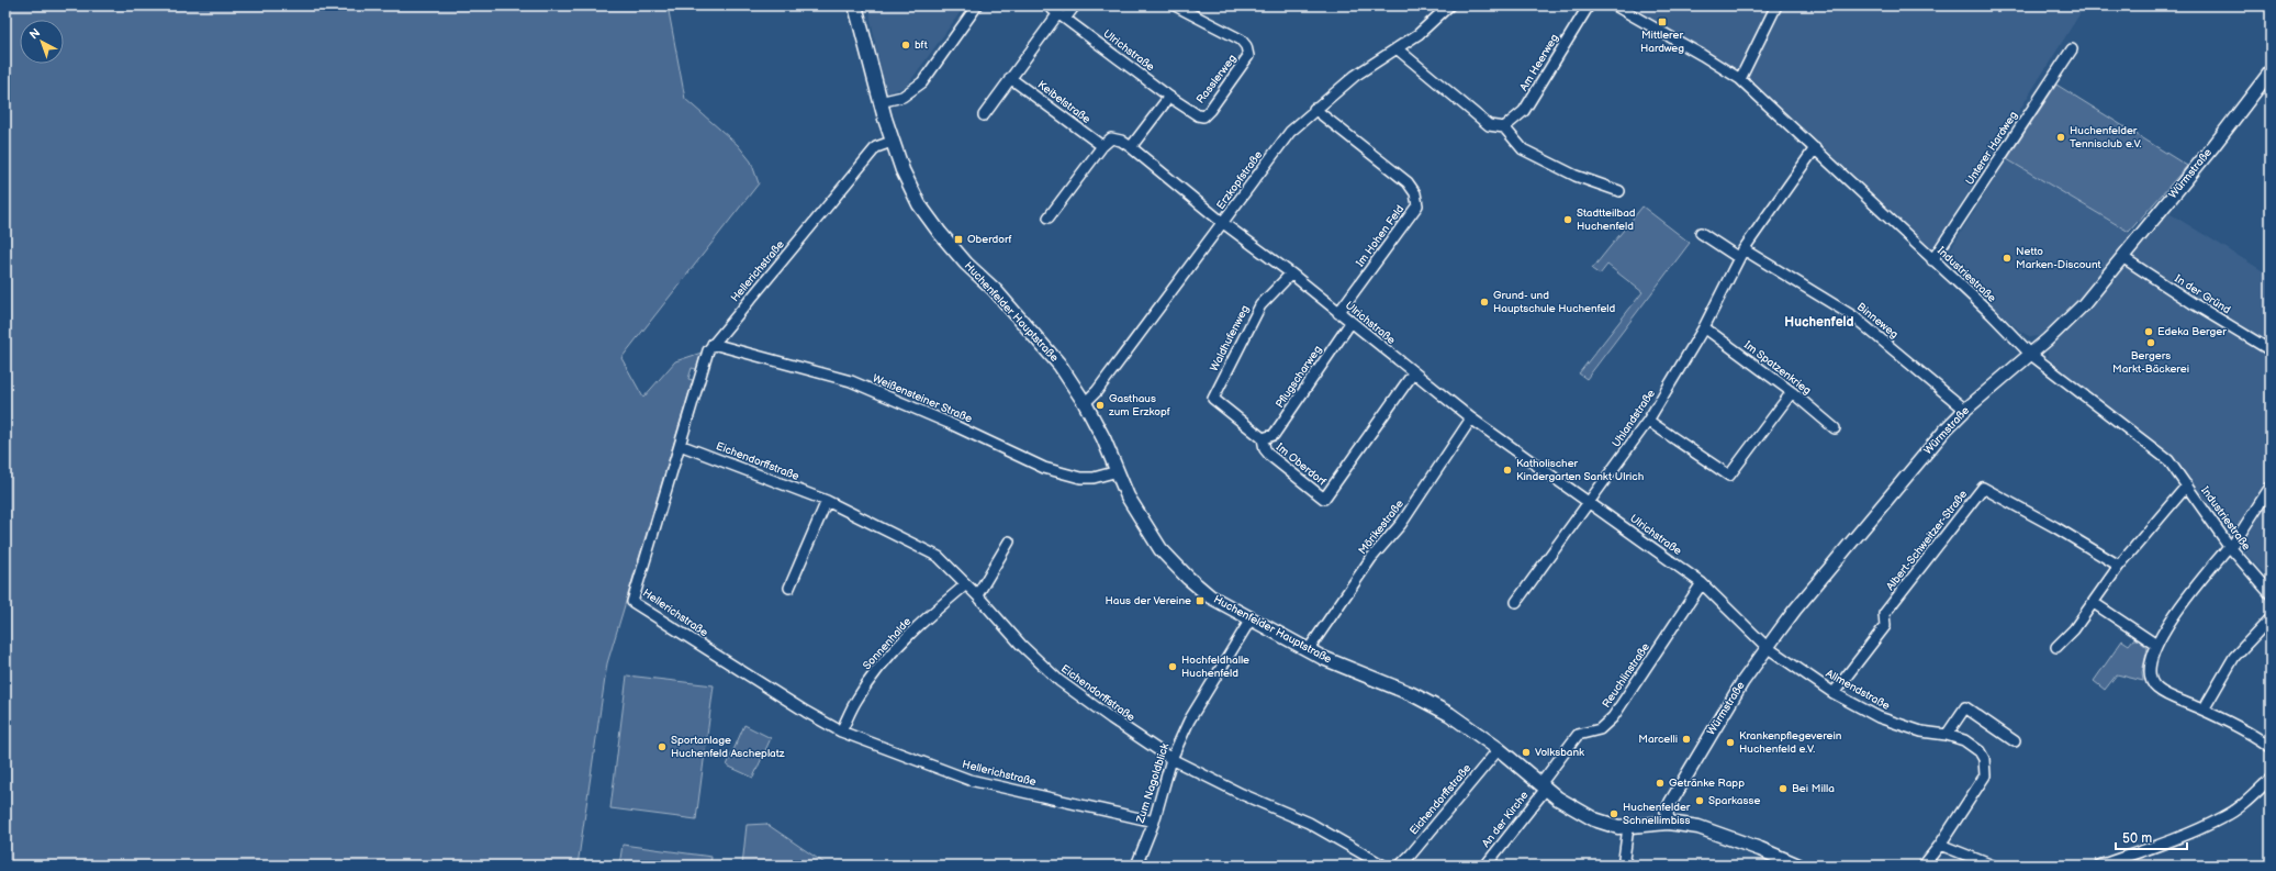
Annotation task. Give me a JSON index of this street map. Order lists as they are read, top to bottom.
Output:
{
  "streets": {
    "main road": ["Huchenfelder Hauptstraße"],
    "street": [
      "Ulrichstraße",
      "Am Heerweg",
      "Rasslerweg",
      "Keibelstraße",
      "Unterer Hardweg",
      "Würmstraße",
      "Erzkopfstraße",
      "Im Hohen Feld",
      "Hellerichstraße",
      "Industriestraße",
      "In der Gründ",
      "Binneweg",
      "Waldhufenweg",
      "Im Spatzenkrieg",
      "Pflugscharweg",
      "Weißensteiner Straße",
      "Uhlandstraße",
      "Eichendorffstraße",
      "Im Oberdorf",
      "Mörikestraße",
      "Albert-Schweitzer-Straße",
      "Sonnenhalde",
      "Reuchlinstraße",
      "Allmendstraße",
      "Zum Nagoldblick",
      "An der Kirche"
    ]
  },
  "crossings": [
    ["Ulrichstraße", "Rasslerweg"],
    ["Ulrichstraße", "Würmstraße"],
    ["Ulrichstraße", "Erzkopfstraße"],
    ["Ulrichstraße", "Im Hohen Feld"],
    ["Ulrichstraße", "Waldhufenweg"],
    ["Ulrichstraße", "Pflugscharweg"],
    ["Ulrichstraße", "Uhlandstraße"],
    ["Ulrichstraße", "Im Oberdorf"],
    ["Ulrichstraße", "Mörikestraße"],
    ["Ulrichstraße", "Reuchlinstraße"],
    ["Ulrichstraße", "Allmendstraße"],
    ["Unterer Hardweg", "Industriestraße"],
    ["Würmstraße", "Industriestraße"],
    ["Würmstraße", "In der Gründ"],
    ["Würmstraße", "Huchenfelder Hauptstraße"],
    ["Würmstraße", "Binneweg"],
    ["Würmstraße", "Allmendstraße"],
    ["Erzkopfstraße", "Im Hohen Feld"],
    ["Erzkopfstraße", "Huchenfelder Hauptstraße"],
    ["Hellerichstraße", "Huchenfelder Hauptstraße"],
    ["Hellerichstraße", "Weißensteiner Straße"],
    ["Hellerichstraße", "Eichendorffstraße"],
    ["Hellerichstraße", "Sonnenhalde"],
    ["Hellerichstraße", "Zum Nagoldblick"],
    ["Industriestraße", "Uhlandstraße"],
    ["Huchenfelder Hauptstraße", "Weißensteiner Straße"],
    ["Huchenfelder Hauptstraße", "Eichendorffstraße"],
    ["Huchenfelder Hauptstraße", "Mörikestraße"],
    ["Huchenfelder Hauptstraße", "Reuchlinstraße"],
    ["Huchenfelder Hauptstraße", "Zum Nagoldblick"],
    ["Huchenfelder Hauptstraße", "An der Kirche"],
    ["Binneweg", "Uhlandstraße"],
    ["Waldhufenweg", "Im Oberdorf"],
    ["Im Spatzenkrieg", "Uhlandstraße"],
    ["Pflugscharweg", "Im Oberdorf"],
    ["Eichendorffstraße", "Sonnenhalde"],
    ["Eichendorffstraße", "Zum Nagoldblick"],
    ["Albert-Schweitzer-Straße", "Allmendstraße"],
    ["Reuchlinstraße", "An der Kirche"]
  ],
  "districts": ["Huchenfeld"],
  "places": {
    "transit": ["Mittlerer Hardweg", "Oberdorf", "Haus der Vereine"],
    "other": [
      "bft",
      "Huchenfelder Tennisclub e.V.",
      "Stadtteilbad Huchenfeld",
      "Netto Marken-Discount",
      "Grund- und Hauptschule Huchenfeld",
      "Edeka Berger",
      "Bergers Markt-Bäckerei",
      "Gasthaus zum Erzkopf",
      "Katholischer Kindergarten Sankt Ulrich",
      "Hochfeldhalle Huchenfeld",
      "Marcelli",
      "Krankenpflegeverein Huchenfeld e.V.",
      "Sportanlage Huchenfeld Ascheplatz",
      "Volksbank",
      "Getränke Rapp",
      "Bei Milla",
      "Sparkasse",
      "Huchenfelder Schnellimbiss"
    ]
  },
  "scale_bar": "50 m",
  "north": "top left"
}
